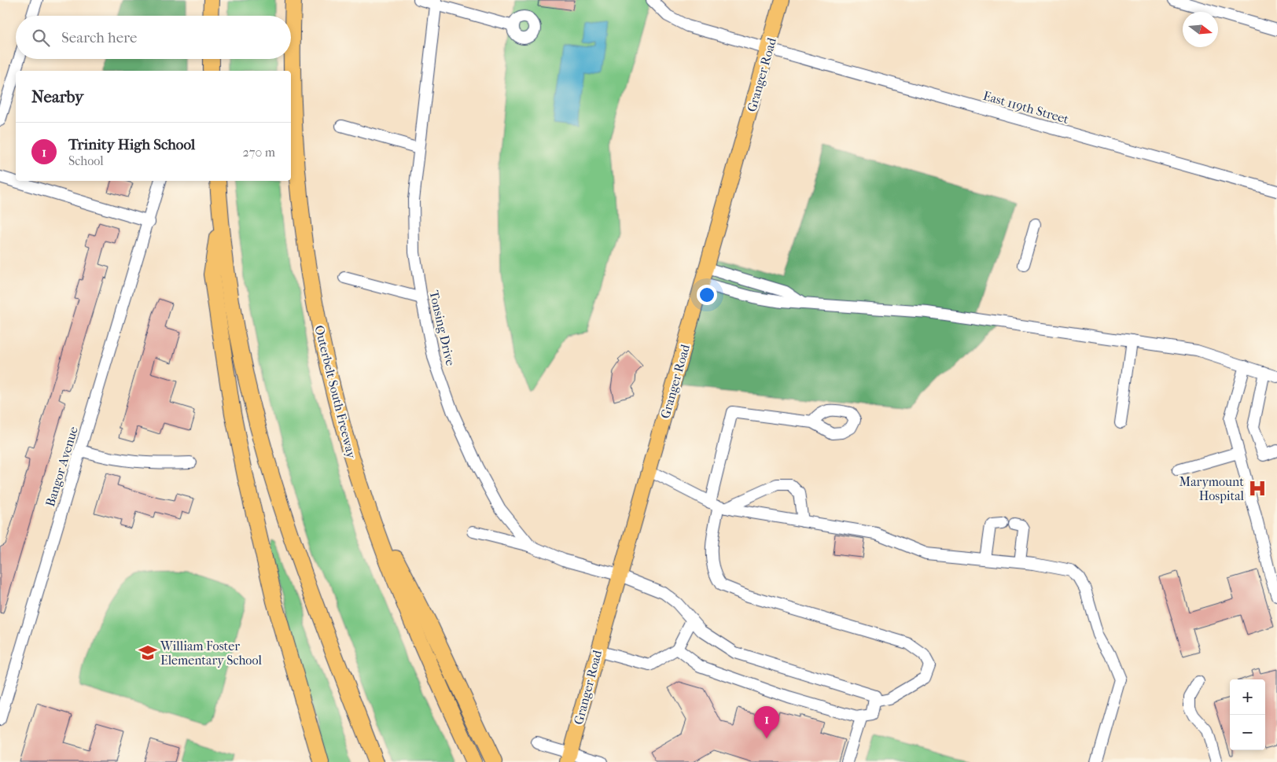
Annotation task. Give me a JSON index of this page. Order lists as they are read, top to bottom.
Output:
{
  "streets": {
    "highway": ["Outerbelt South Freeway"],
    "main road": ["Granger Road"],
    "street": ["East 119th Street", "Tonsing Drive", "Bangor Avenue"]
  },
  "crossings": [
    ["Granger Road", "East 119th Street"],
    ["Granger Road", "Tonsing Drive"]
  ],
  "places": {
    "hospital": ["Marymount Hospital"],
    "school or university": ["William Foster Elementary School"]
  },
  "north": "right",
  "page": {
    "search": "Search here",
    "heading": "Nearby",
    "list": [
      {
        "mark": "1",
        "name": "Trinity High School",
        "note": "School",
        "value": "270 m"
      }
    ],
    "map_buttons": ["+", "−"],
    "pins": "1"
  }
}
